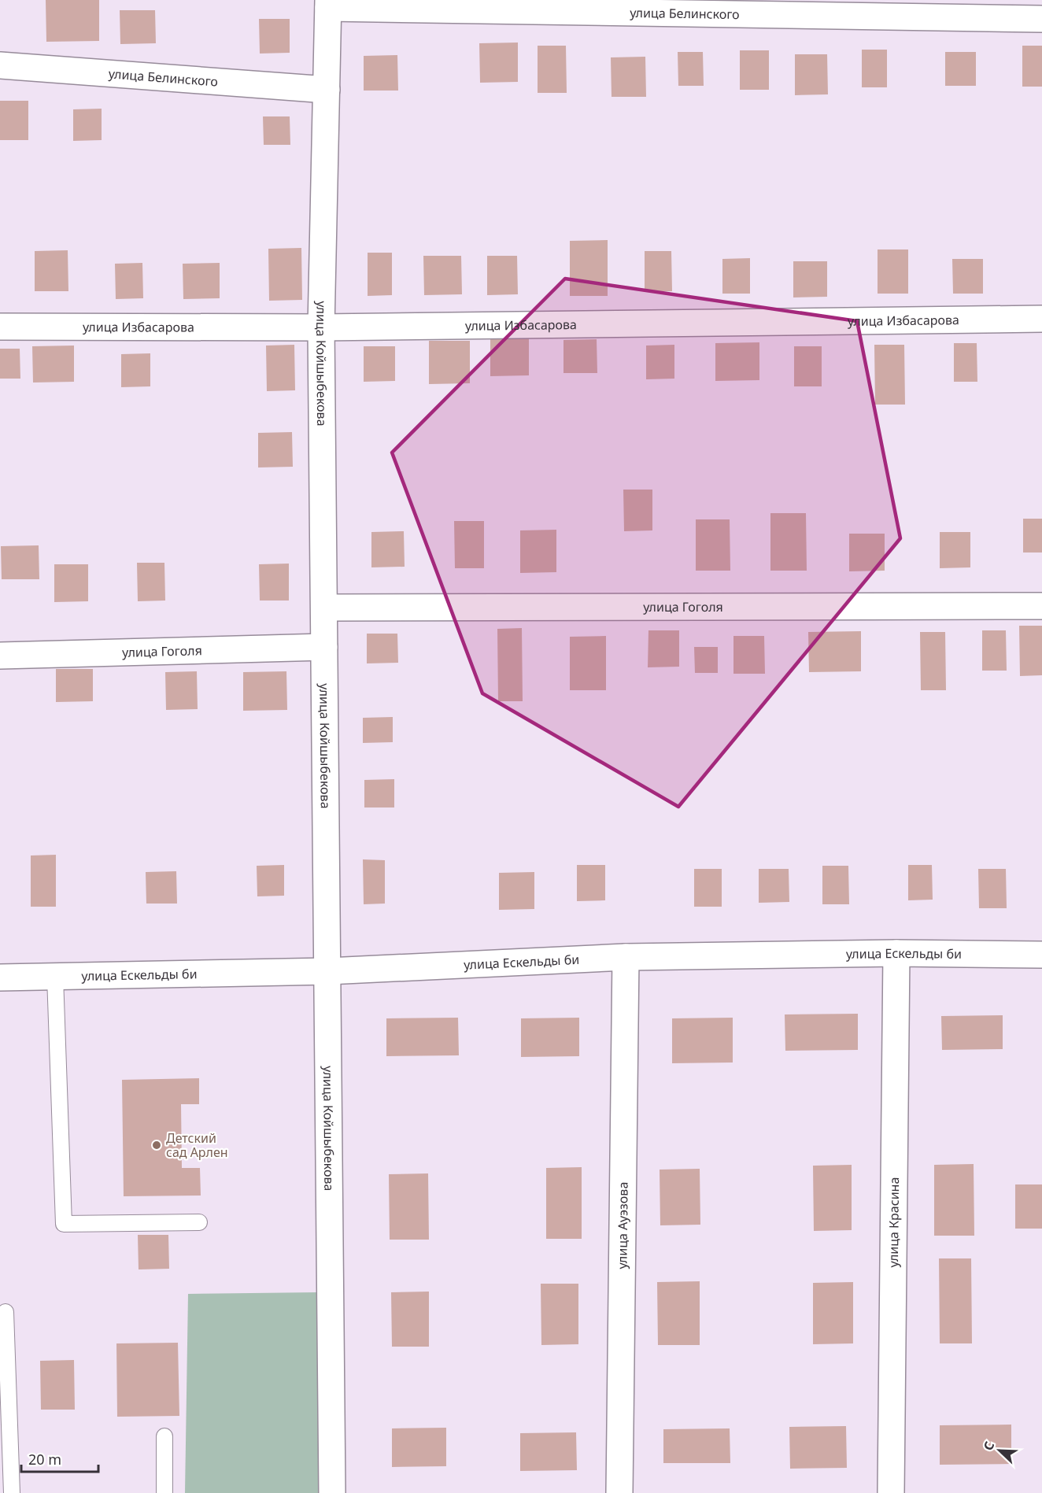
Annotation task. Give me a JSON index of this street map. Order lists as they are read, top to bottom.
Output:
{
  "streets": {
    "street": [
      "улица Белинского",
      "улица Избасарова",
      "улица Койшыбекова",
      "улица Гоголя",
      "улица Ескельды би",
      "улица Красина",
      "улица Ауэзова"
    ]
  },
  "crossings": [
    ["улица Белинского", "улица Койшыбекова"],
    ["улица Избасарова", "улица Койшыбекова"],
    ["улица Койшыбекова", "улица Гоголя"],
    ["улица Койшыбекова", "улица Ескельды би"],
    ["улица Ескельды би", "улица Красина"],
    ["улица Ескельды би", "улица Ауэзова"]
  ],
  "places": ["Детский сад Арлен"],
  "scale_bar": "20 m",
  "north": "top left"
}
